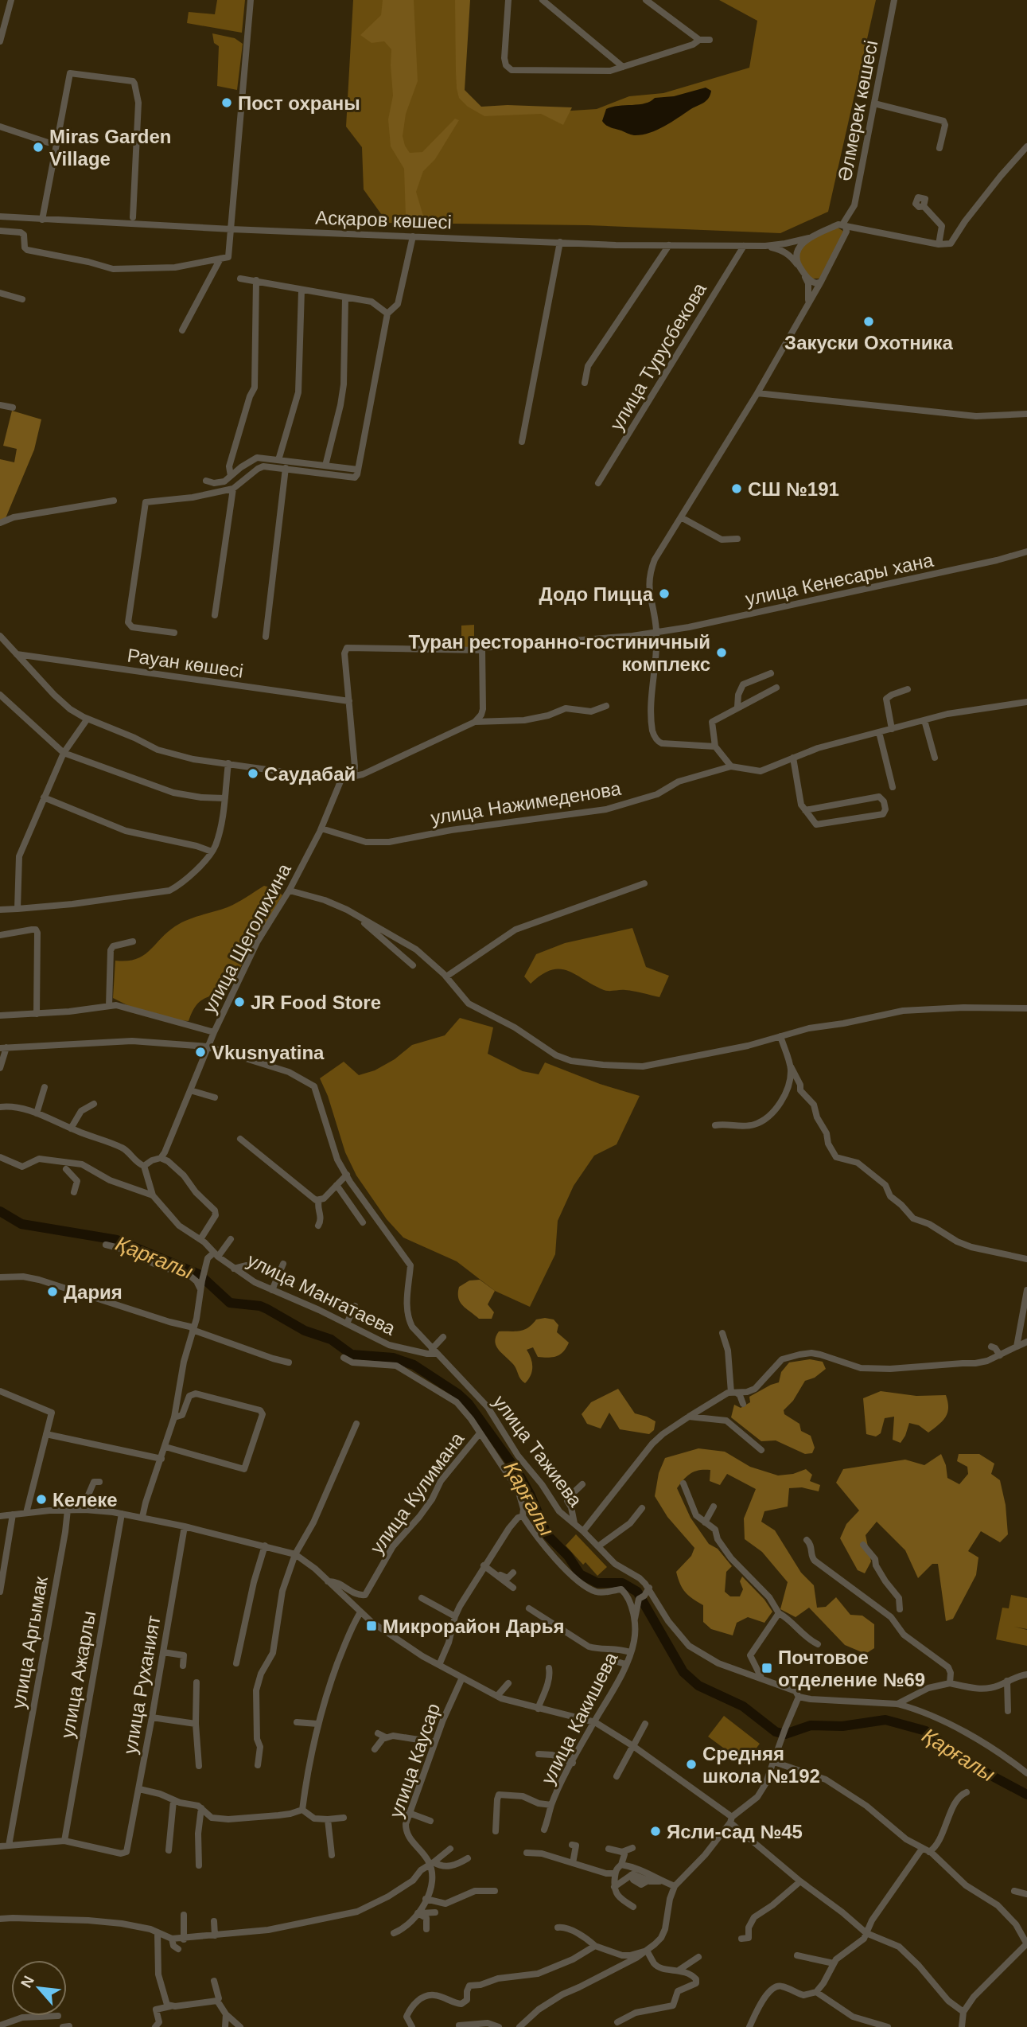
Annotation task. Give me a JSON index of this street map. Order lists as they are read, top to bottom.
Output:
{
  "streets": {
    "street": [
      "Әлмерек көшесі",
      "Асқаров көшесі",
      "улица Турусбекова",
      "улица Кенесары хана",
      "Рауан көшесі",
      "улица Нажимеденова",
      "улица Щеголихина",
      "улица Мангатаева",
      "улица Тажиева",
      "улица Кулимана",
      "улица Аргымак",
      "улица Ажарлы",
      "улица Руханият",
      "улица Какишева",
      "улица Каусар"
    ]
  },
  "crossings": [
    ["Асқаров көшесі", "улица Турусбекова"],
    ["улица Нажимеденова", "улица Щеголихина"],
    ["улица Щеголихина", "улица Тажиева"],
    ["улица Мангатаева", "улица Тажиева"],
    ["улица Кулимана", "улица Какишева"],
    ["улица Ажарлы", "улица Руханият"]
  ],
  "water": ["Қарғалы"],
  "places": {
    "other": [
      "Пост охраны",
      "Miras Garden Village",
      "Закуски Охотника",
      "СШ №191",
      "Додо Пицца",
      "Туран ресторанно-гостиничный комплекс",
      "Саудабай",
      "JR Food Store",
      "Vkusnyatina",
      "Дария",
      "Келеке",
      "Средняя школа №192",
      "Ясли-сад №45"
    ],
    "transit": ["Микрорайон Дарья", "Почтовое отделение №69"]
  },
  "north": "top left"
}
